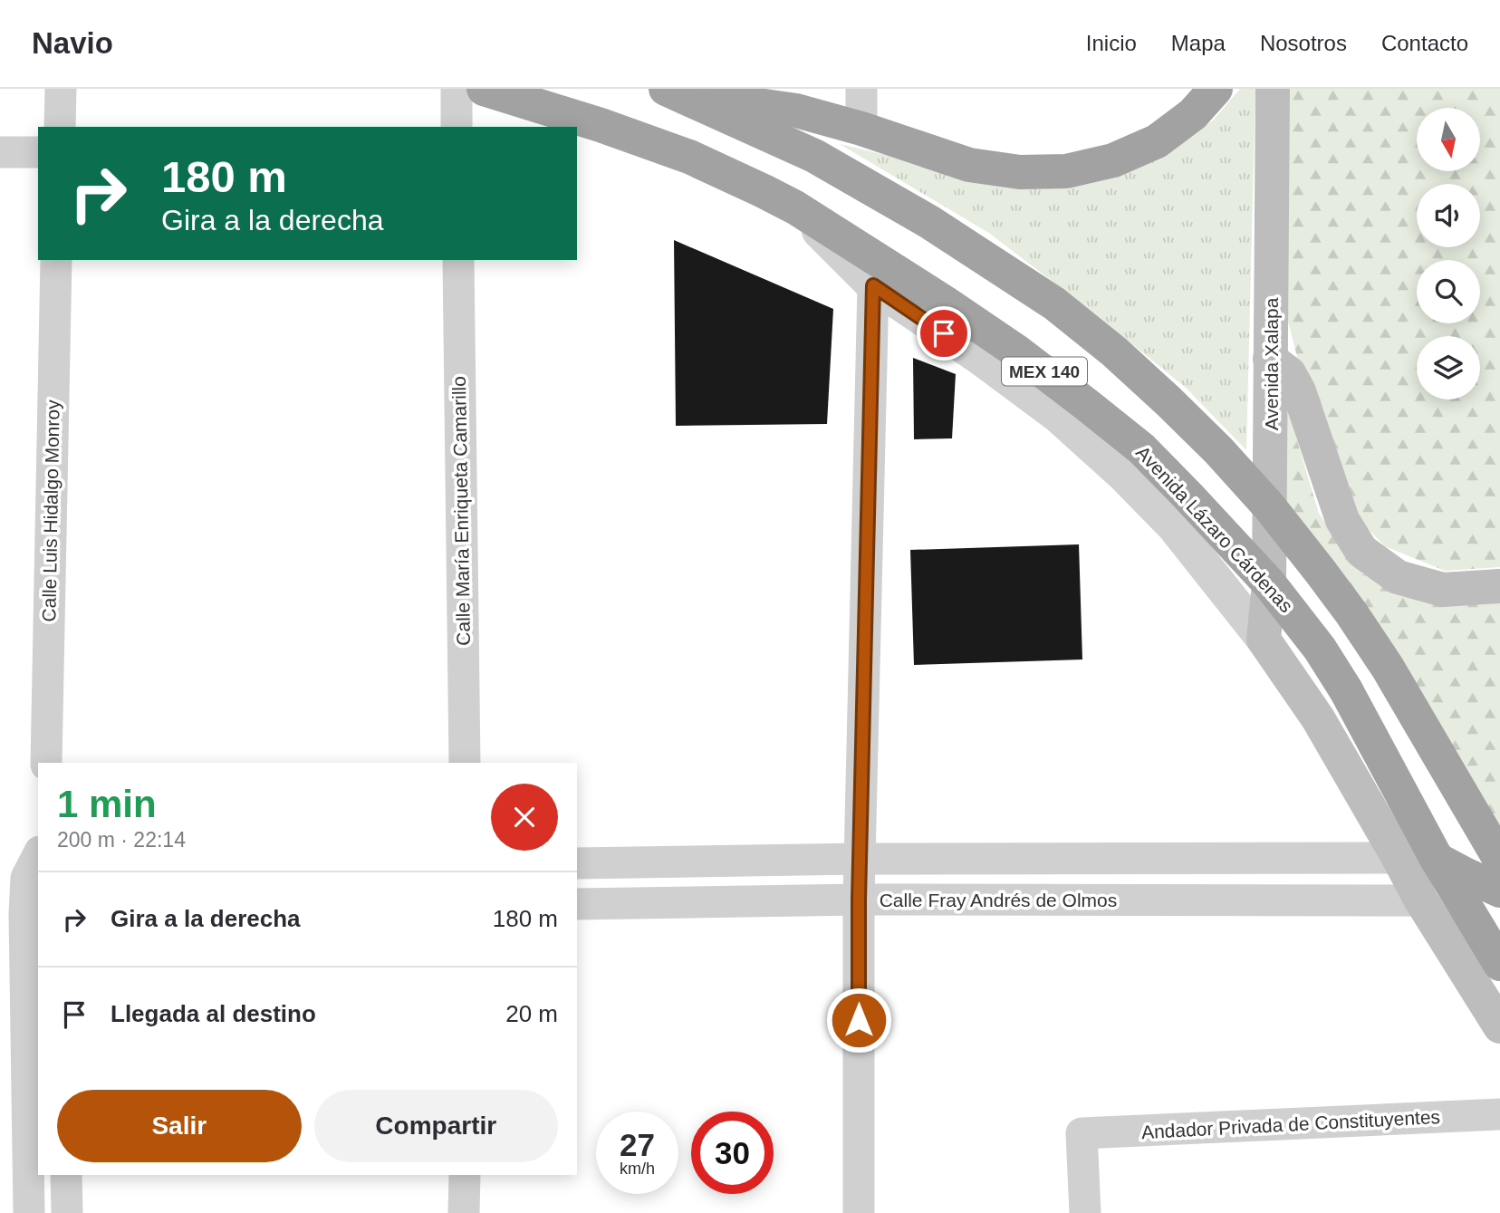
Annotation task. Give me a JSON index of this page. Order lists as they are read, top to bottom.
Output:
{
  "streets": {
    "highway": ["MEX 140", "Avenida Lázaro Cárdenas"],
    "main road": ["Avenida Xalapa"],
    "street": [
      "Calle Luis Hidalgo Monroy",
      "Calle María Enriqueta Camarillo",
      "Calle Fray Andrés de Olmos",
      "Andador Privada de Constituyentes"
    ]
  },
  "crossings": [
    ["Avenida Xalapa", "MEX 140"],
    ["Avenida Xalapa", "Avenida Lázaro Cárdenas"]
  ],
  "north": "bottom",
  "page": {
    "header": "Navio",
    "nav": [
      "Inicio",
      "Mapa",
      "Nosotros",
      "Contacto"
    ],
    "turn": ["180 m", "Gira a la derecha"],
    "heading": ["1 min", "200 m · 22:14"],
    "list": [
      {
        "name": "Gira a la derecha",
        "value": "180 m"
      },
      {
        "name": "Llegada al destino",
        "value": "20 m"
      }
    ],
    "buttons": ["Salir", "Compartir"],
    "speed": "27 km/h",
    "limit": "30"
  }
}
